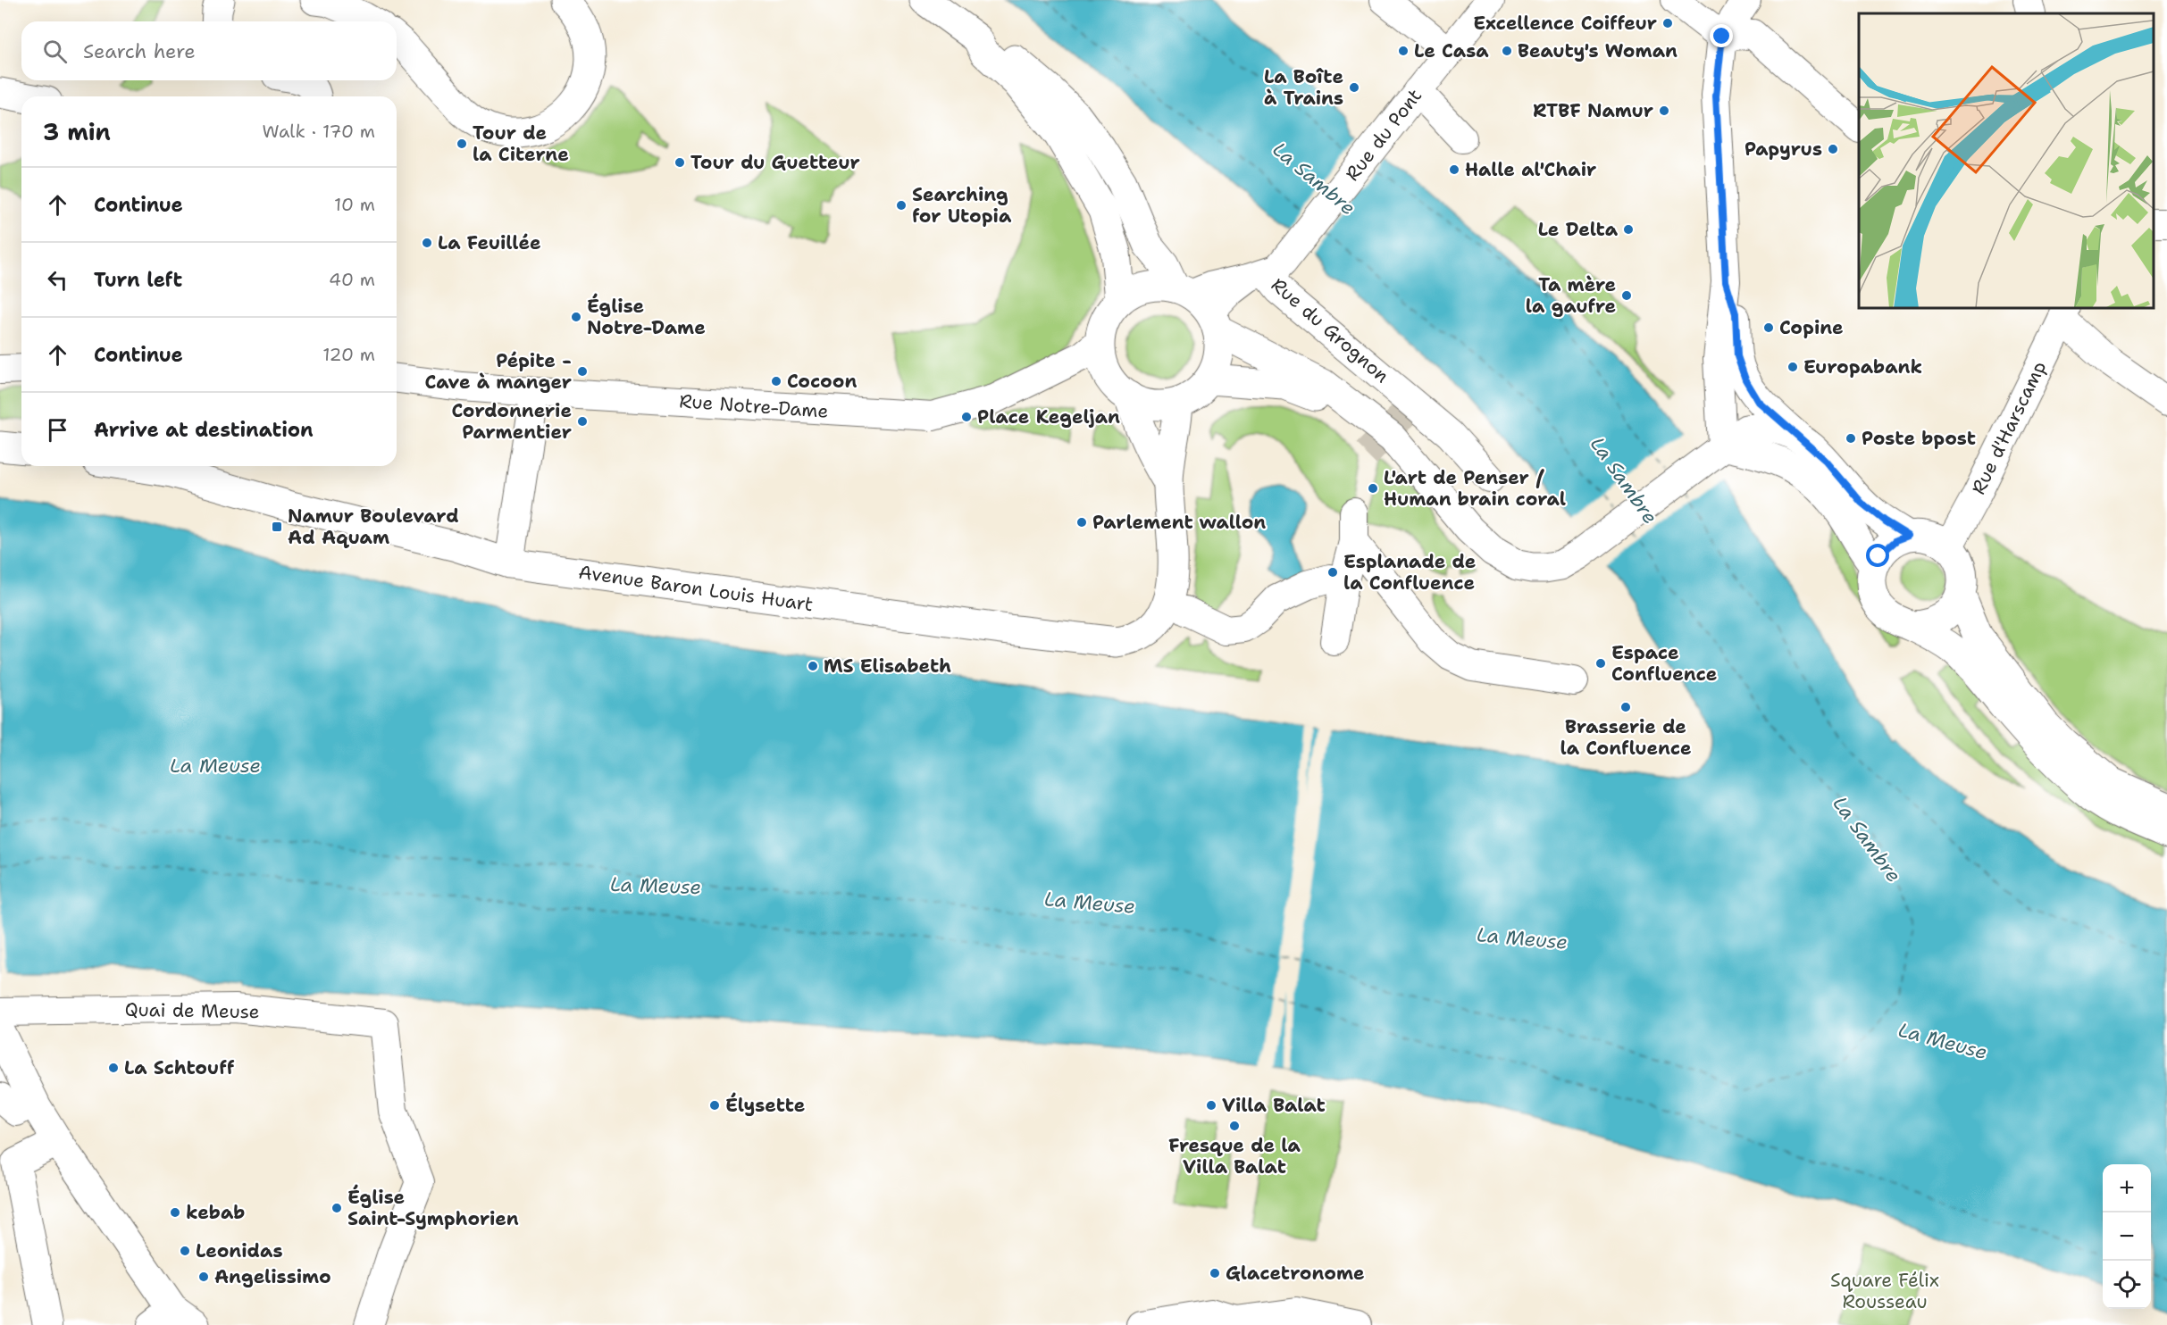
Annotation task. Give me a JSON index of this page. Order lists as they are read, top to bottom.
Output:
{
  "streets": {
    "main road": ["Rue du Pont", "Avenue Baron Louis Huart"],
    "street": [
      "Rue du Grognon",
      "Rue Notre-Dame",
      "Rue d'Harscamp",
      "Quai de Meuse"
    ]
  },
  "crossings": [
    ["Rue du Pont", "Rue du Grognon"],
    ["Rue du Pont", "Rue Notre-Dame"],
    ["Rue du Pont", "Avenue Baron Louis Huart"],
    ["Rue Notre-Dame", "Avenue Baron Louis Huart"]
  ],
  "water": ["La Sambre", "La Meuse"],
  "parks": ["Square Félix Rousseau"],
  "places": {
    "other": [
      "Excellence Coiffeur",
      "Le Casa",
      "Beauty's Woman",
      "La Boîte à Trains",
      "RTBF Namur",
      "Tour de la Citerne",
      "Papyrus",
      "Tour du Guetteur",
      "Halle al'Chair",
      "Searching for Utopia",
      "Le Delta",
      "La Feuillée",
      "Ta mère la gaufre",
      "Église Notre-Dame",
      "Copine",
      "Europabank",
      "Pépite - Cave à manger",
      "Cocoon",
      "Place Kegeljan",
      "Cordonnerie Parmentier",
      "Poste bpost",
      "L'art de Penser / Human brain coral",
      "Parlement wallon",
      "Esplanade de la Confluence",
      "Espace Confluence",
      "MS Elisabeth",
      "Brasserie de la Confluence",
      "La Schtouff",
      "Élysette",
      "Villa Balat",
      "Fresque de la Villa Balat",
      "Église Saint-Symphorien",
      "kebab",
      "Leonidas",
      "Glacetronome",
      "Angelissimo"
    ],
    "transit": ["Namur Boulevard Ad Aquam"]
  },
  "page": {
    "search": "Search here",
    "heading": ["3 min", "Walk · 170 m"],
    "list": [
      ["Continue", "10 m"],
      ["Turn left", "40 m"],
      ["Continue", "120 m"],
      "Arrive at destination"
    ],
    "map_buttons": ["+", "−"]
  }
}
